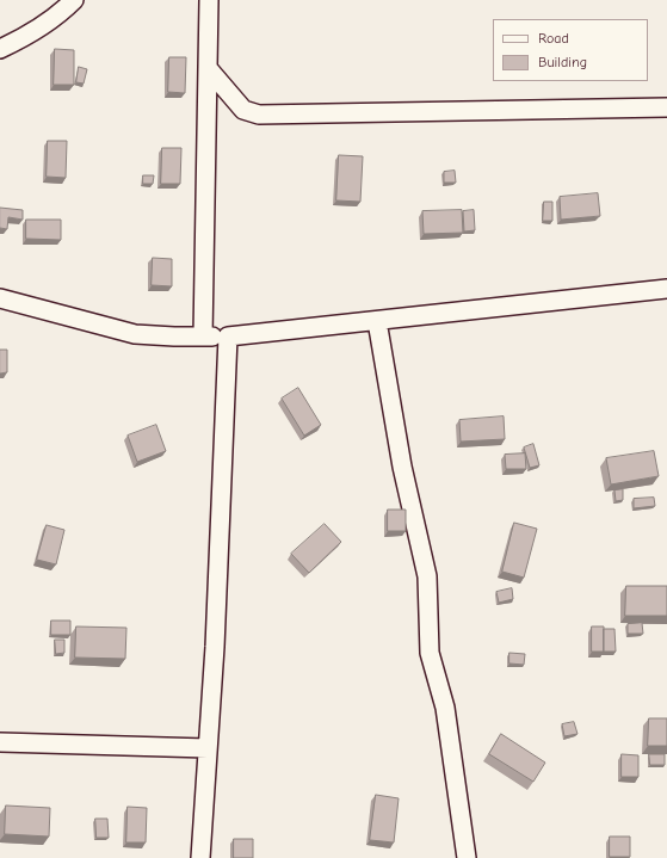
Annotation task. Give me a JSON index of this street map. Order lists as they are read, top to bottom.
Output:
{
  "legend": ["Road", "Building"]
}
